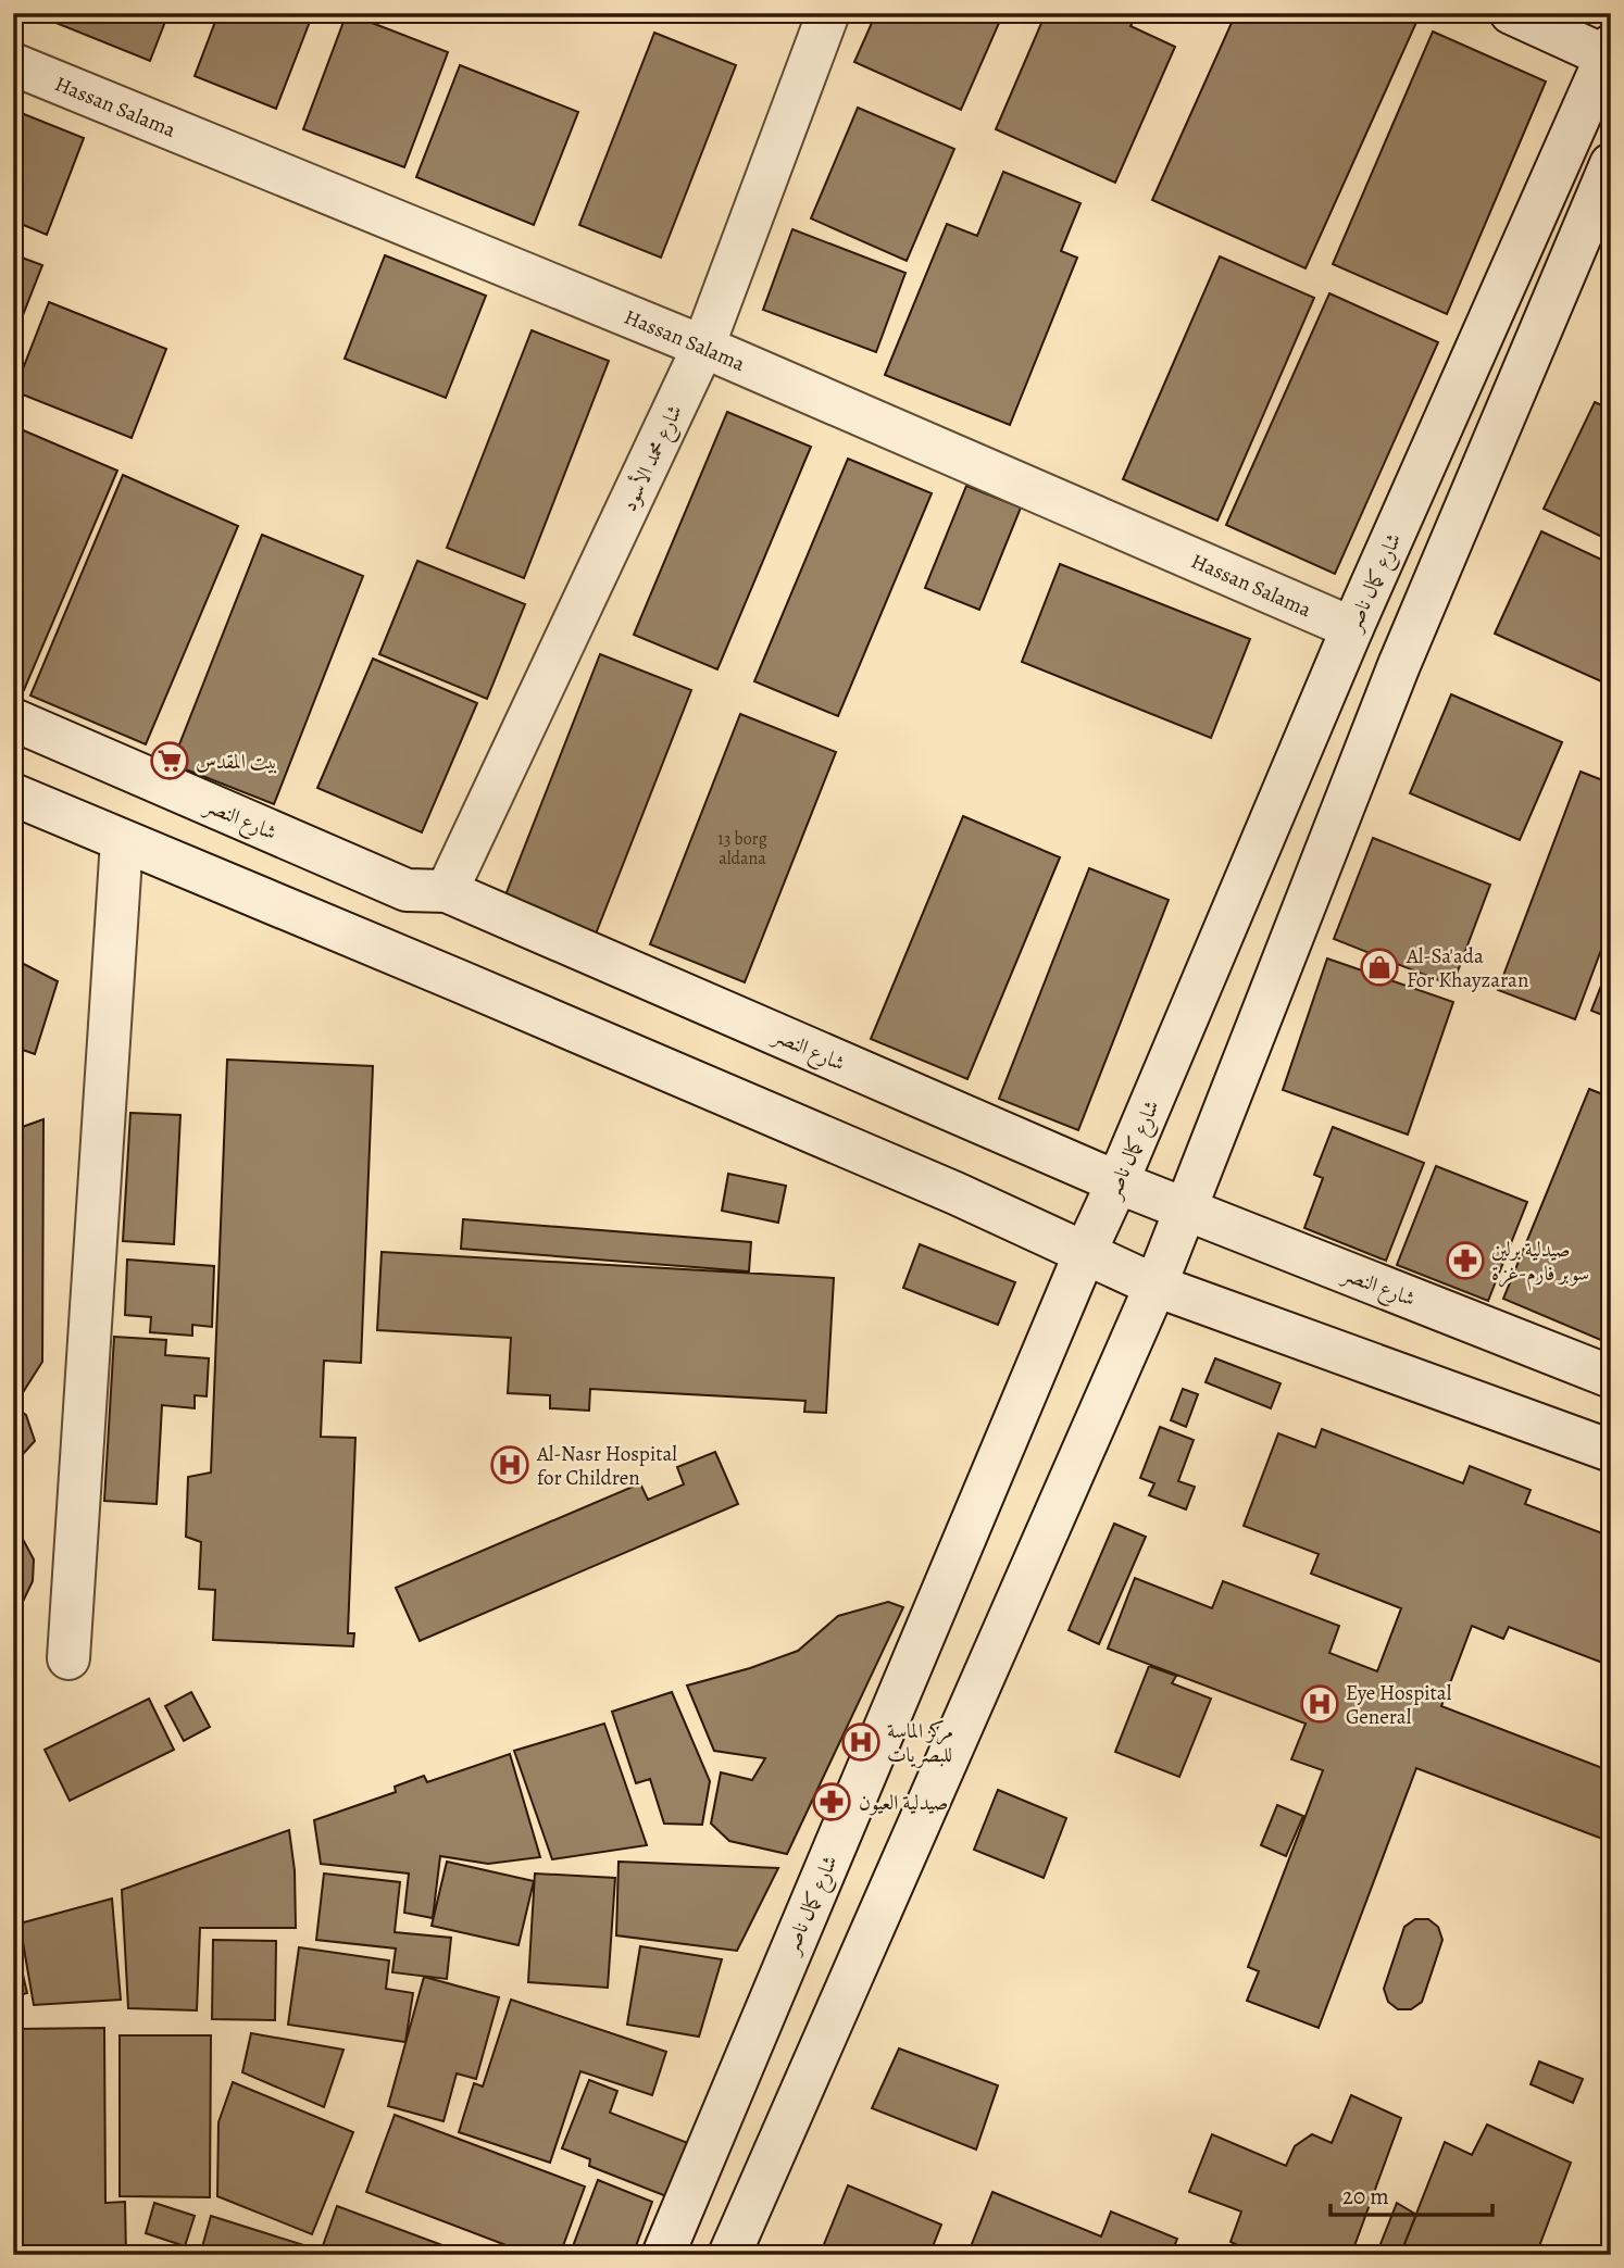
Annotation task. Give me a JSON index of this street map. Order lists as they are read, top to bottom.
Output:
{
  "streets": {
    "main road": [
      "Hassan Salama",
      "شارع محمد الأسود",
      "شارع كمال ناصر",
      "شارع النصر"
    ]
  },
  "crossings": [
    ["Hassan Salama", "شارع محمد الأسود"],
    ["Hassan Salama", "شارع كمال ناصر"],
    ["شارع محمد الأسود", "شارع النصر"],
    ["شارع كمال ناصر", "شارع النصر"]
  ],
  "places": {
    "supermarket": ["بيت المقدس"],
    "shop": ["Al-Sa'ada For Khayzaran"],
    "pharmacy": ["صيدلية برلين سوبر فارم-غزة", "صيدلية العيون"],
    "hospital": ["Al-Nasr Hospital for Children", "Eye Hospital General", "مركز الماسة للبصريات"]
  },
  "house_numbers": ["13 borg aldana"],
  "scale_bar": "20 m"
}
